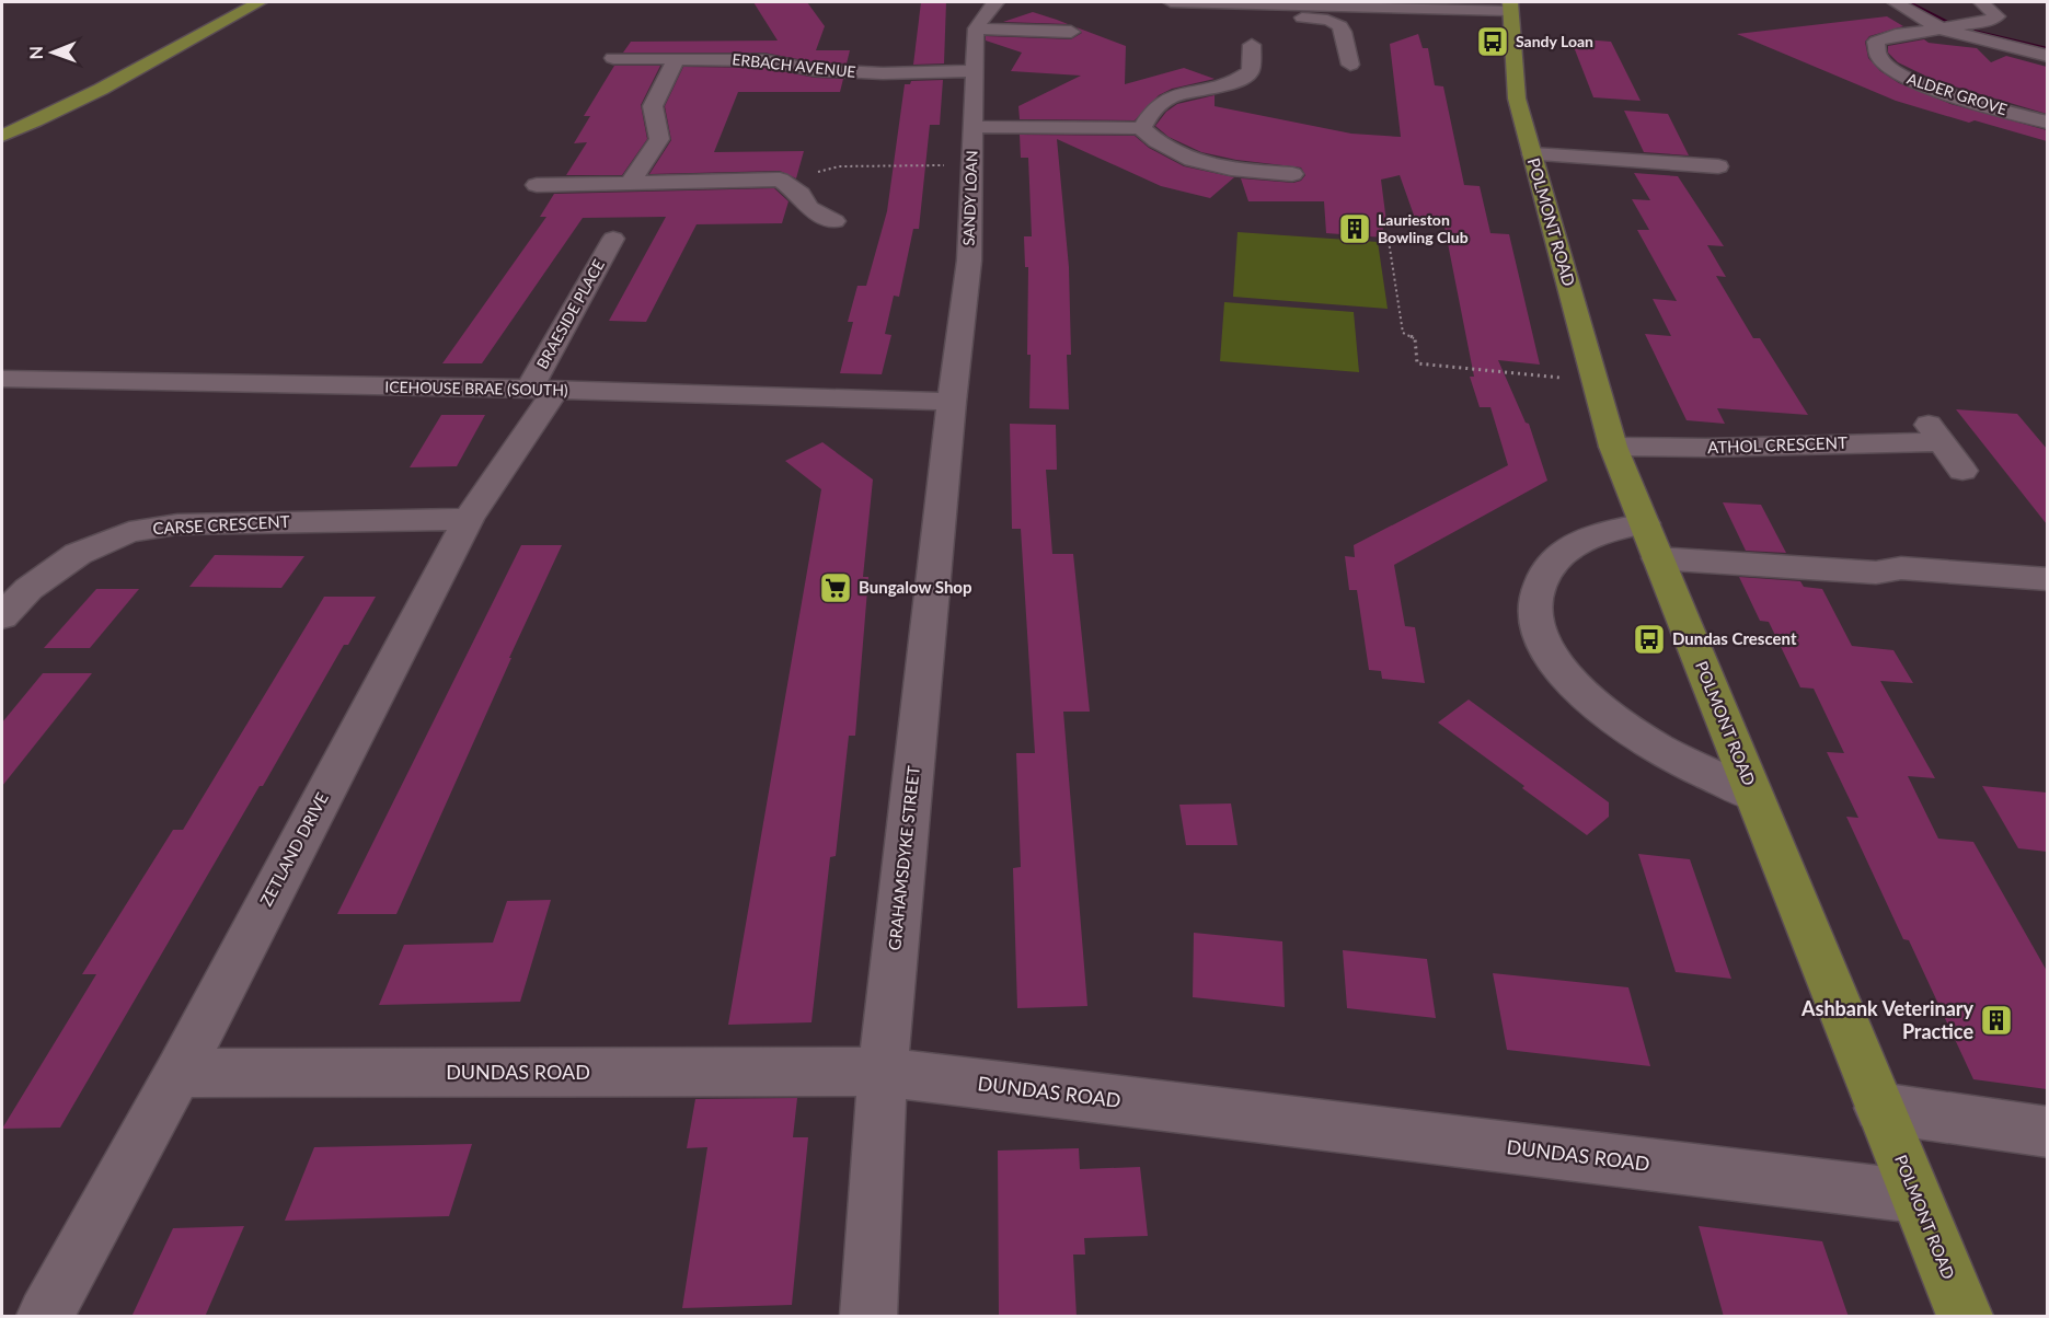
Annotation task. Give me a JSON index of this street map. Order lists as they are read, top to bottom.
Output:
{
  "streets": {
    "main road": ["POLMONT ROAD"],
    "street": [
      "ERBACH AVENUE",
      "ALDER GROVE",
      "SANDY LOAN",
      "BRAESIDE PLACE",
      "ICEHOUSE BRAE (SOUTH)",
      "ATHOL CRESCENT",
      "CARSE CRESCENT",
      "ZETLAND DRIVE",
      "GRAHAMSDYKE STREET",
      "DUNDAS ROAD"
    ]
  },
  "crossings": [
    ["ERBACH AVENUE", "SANDY LOAN"],
    ["SANDY LOAN", "ICEHOUSE BRAE (SOUTH)"],
    ["SANDY LOAN", "GRAHAMSDYKE STREET"],
    ["POLMONT ROAD", "ATHOL CRESCENT"],
    ["POLMONT ROAD", "DUNDAS ROAD"],
    ["BRAESIDE PLACE", "ICEHOUSE BRAE (SOUTH)"],
    ["BRAESIDE PLACE", "ZETLAND DRIVE"],
    ["ICEHOUSE BRAE (SOUTH)", "ZETLAND DRIVE"],
    ["ICEHOUSE BRAE (SOUTH)", "GRAHAMSDYKE STREET"],
    ["CARSE CRESCENT", "ZETLAND DRIVE"],
    ["ZETLAND DRIVE", "DUNDAS ROAD"],
    ["GRAHAMSDYKE STREET", "DUNDAS ROAD"]
  ],
  "places": {
    "bus stop": ["Sandy Loan", "Dundas Crescent"],
    "building": ["Laurieston Bowling Club", "Ashbank Veterinary Practice"],
    "supermarket": ["Bungalow Shop"]
  },
  "north": "left"
}
